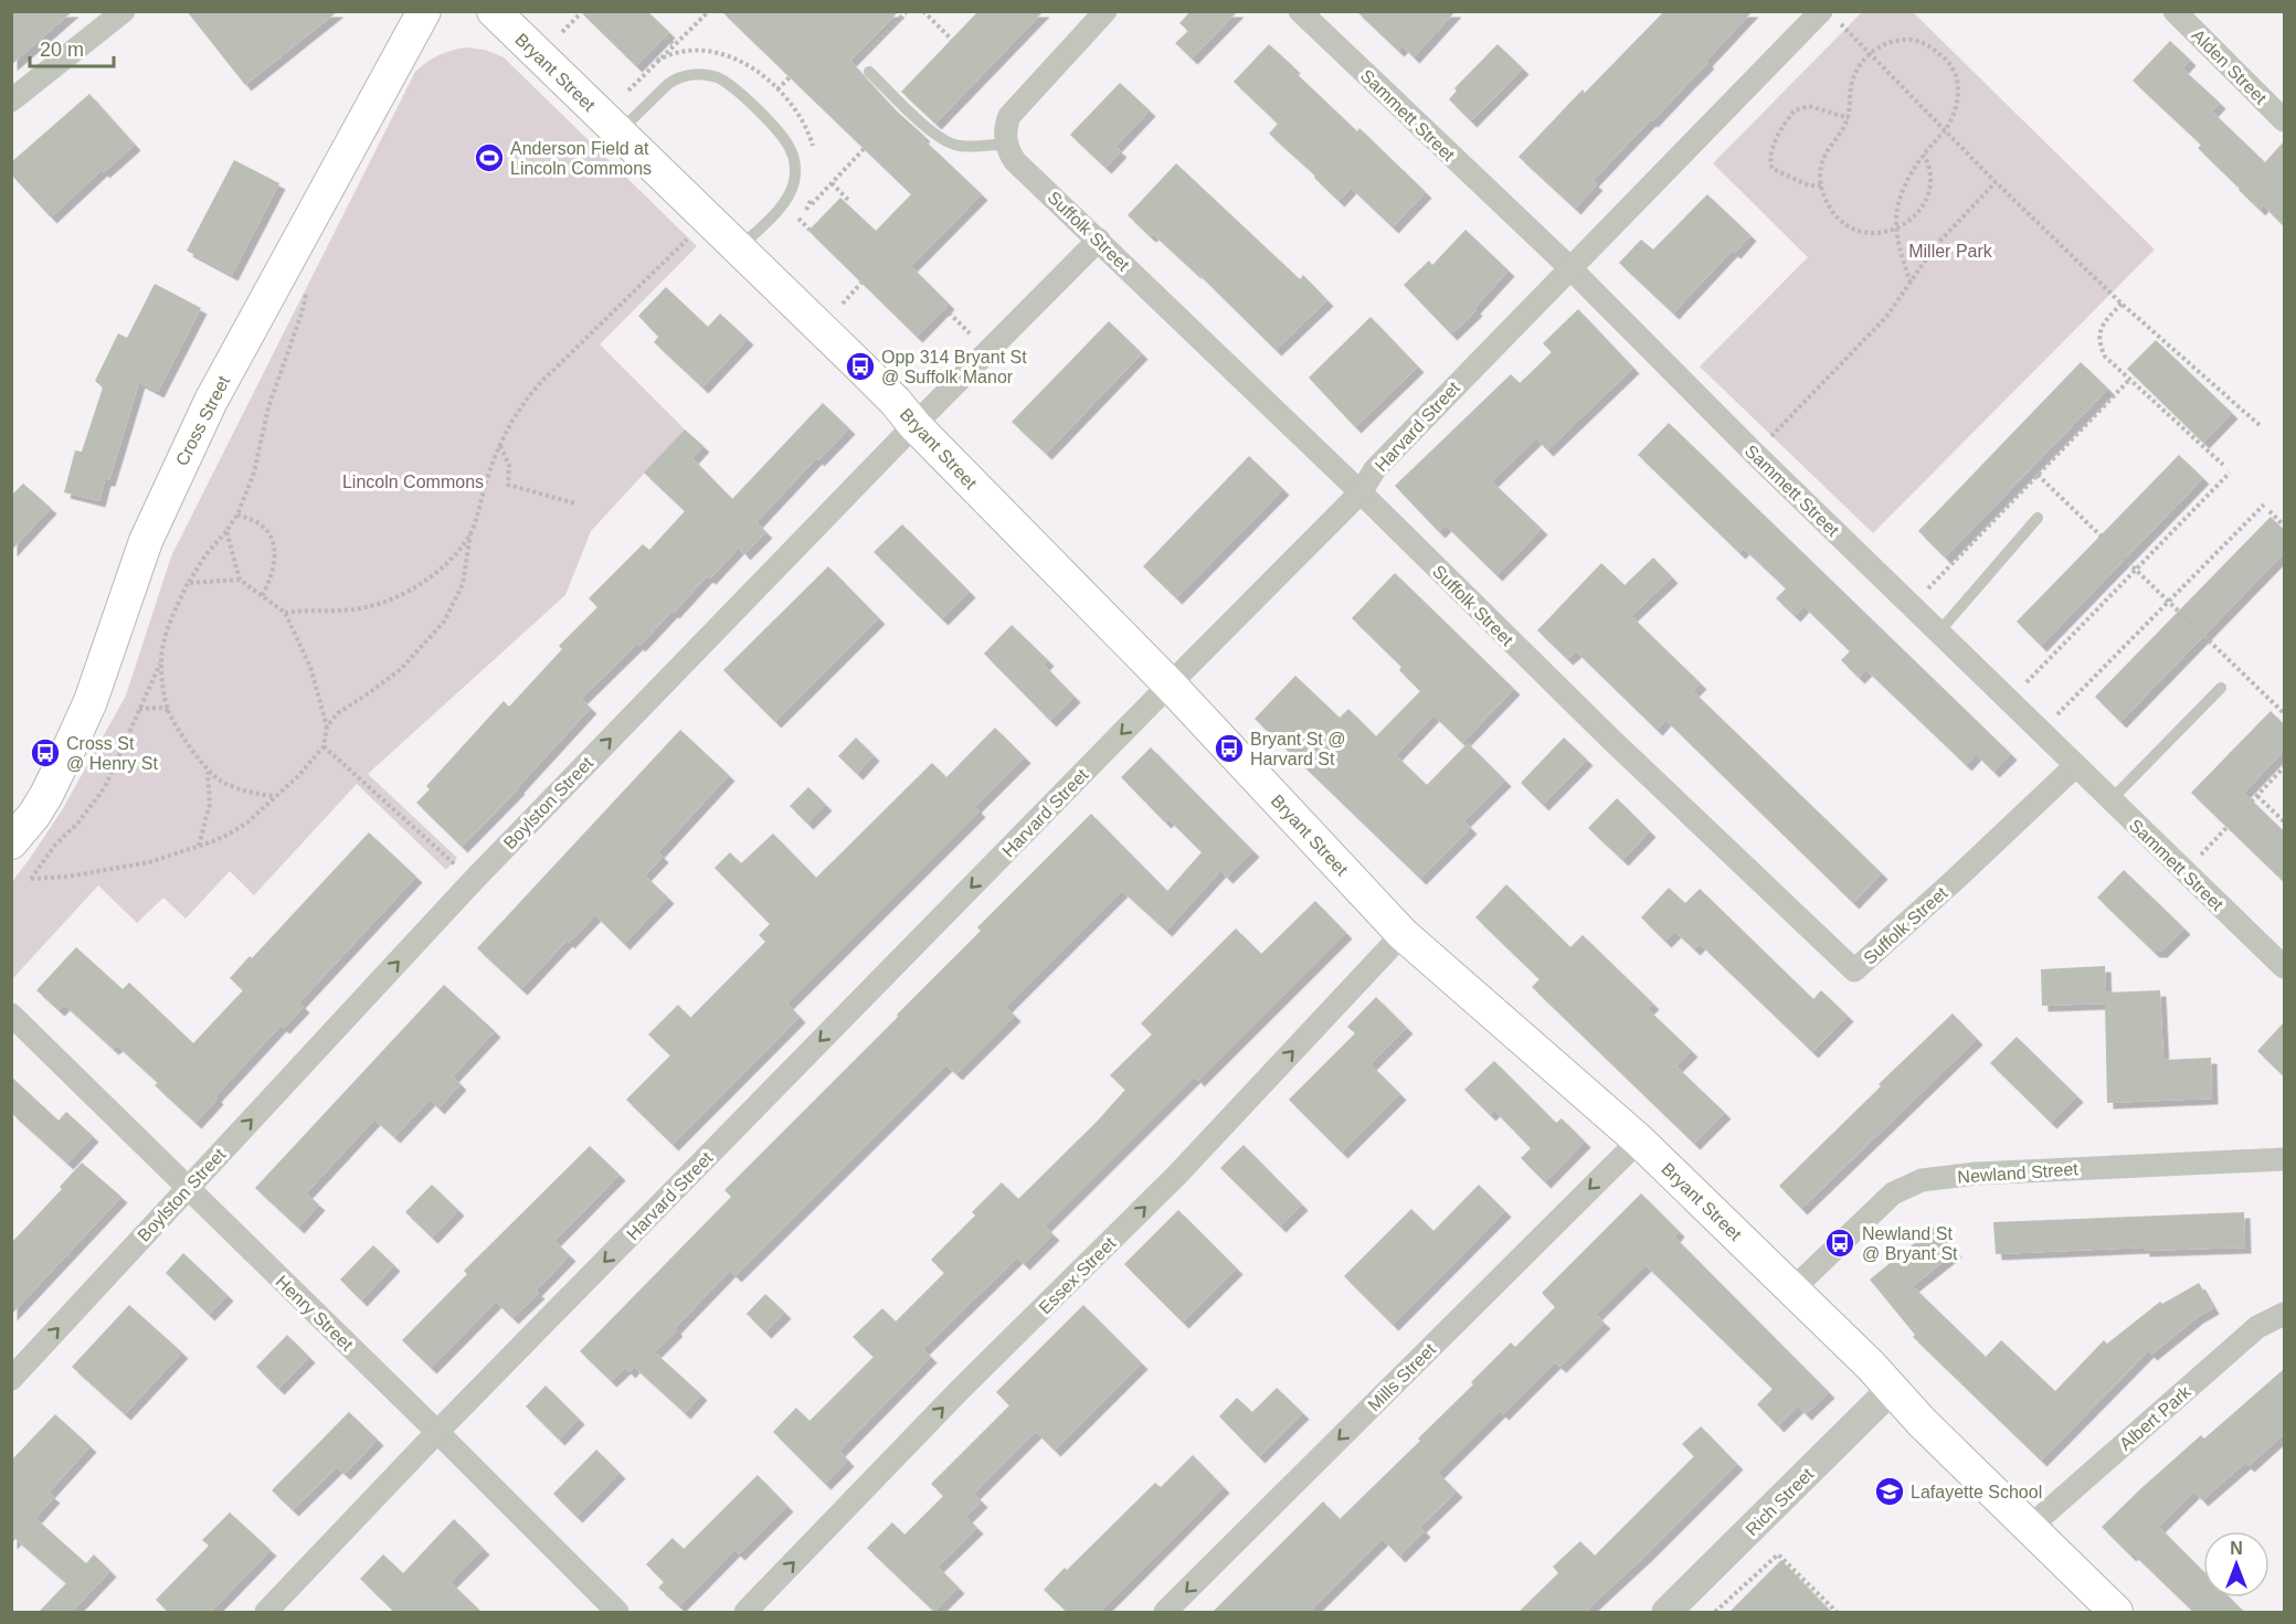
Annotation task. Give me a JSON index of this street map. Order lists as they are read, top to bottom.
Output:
{
  "streets": {
    "main road": ["Bryant Street", "Cross Street"],
    "street": [
      "Alden Street",
      "Sammett Street",
      "Suffolk Street",
      "Harvard Street",
      "Boylston Street",
      "Newland Street",
      "Essex Street",
      "Henry Street",
      "Mills Street",
      "Albert Park",
      "Rich Street"
    ]
  },
  "crossings": [
    ["Bryant Street", "Harvard Street"],
    ["Bryant Street", "Boylston Street"],
    ["Bryant Street", "Newland Street"],
    ["Bryant Street", "Essex Street"],
    ["Bryant Street", "Mills Street"],
    ["Bryant Street", "Albert Park"],
    ["Bryant Street", "Rich Street"],
    ["Sammett Street", "Suffolk Street"],
    ["Sammett Street", "Harvard Street"],
    ["Suffolk Street", "Harvard Street"],
    ["Suffolk Street", "Boylston Street"],
    ["Harvard Street", "Henry Street"],
    ["Boylston Street", "Henry Street"]
  ],
  "one_way": [
    "Harvard Street",
    "Boylston Street",
    "Essex Street",
    "Mills Street"
  ],
  "parks": ["Miller Park", "Lincoln Commons"],
  "places": {
    "sports": ["Anderson Field at Lincoln Commons"],
    "bus stop": [
      "Opp 314 Bryant St @ Suffolk Manor",
      "Bryant St @ Harvard St",
      "Cross St @ Henry St",
      "Newland St @ Bryant St"
    ],
    "school or university": ["Lafayette School"]
  },
  "scale_bar": "20 m",
  "north": "top"
}
